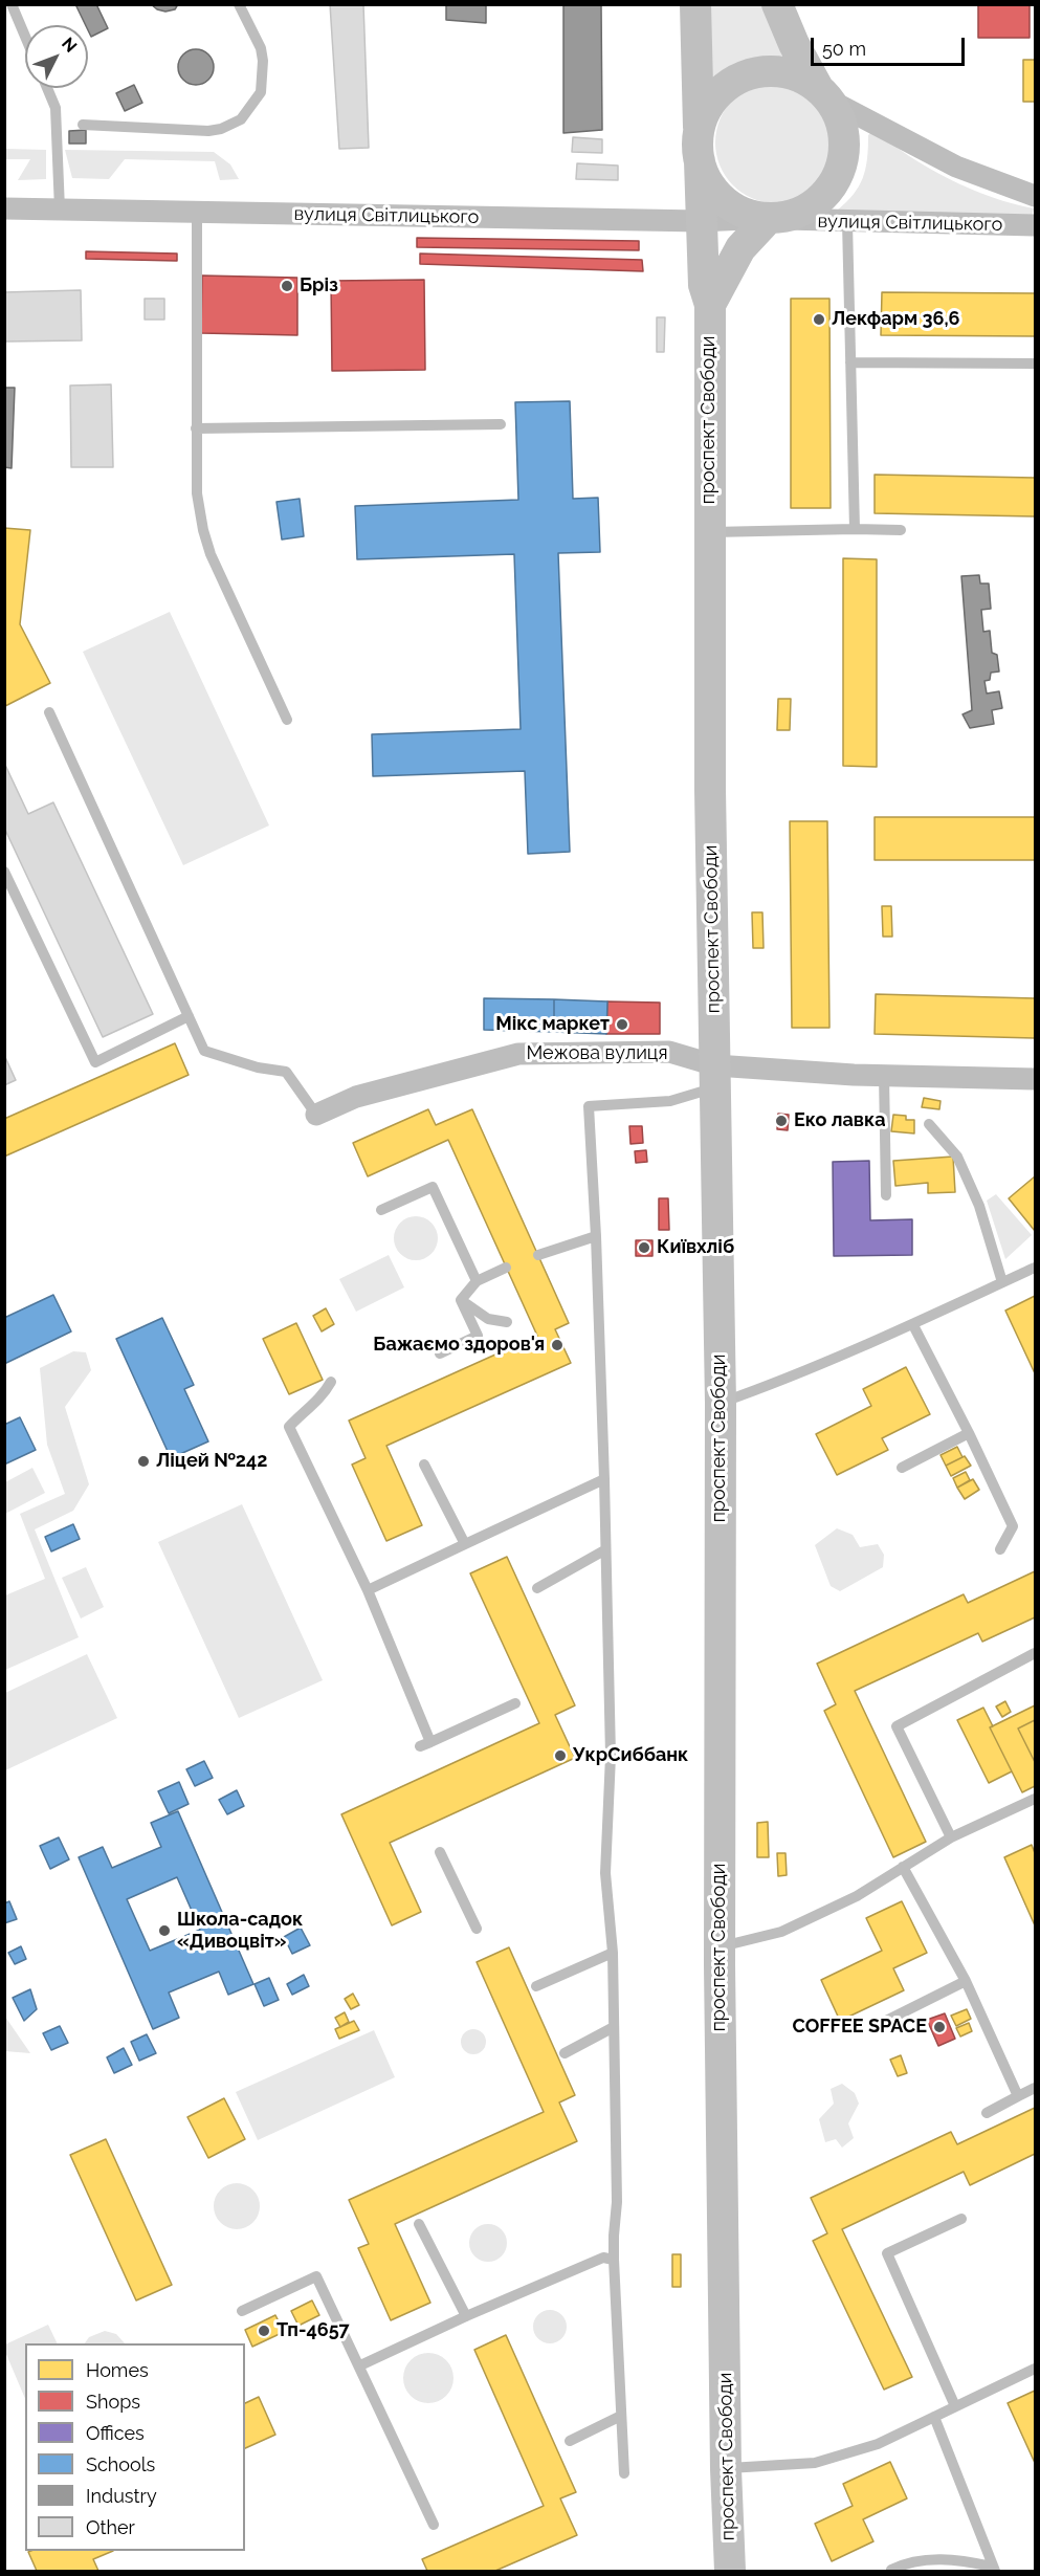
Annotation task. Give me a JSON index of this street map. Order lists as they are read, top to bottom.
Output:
{
  "streets": {
    "street": ["вулиця Світлицького", "проспект Свободи", "Межова вулиця"]
  },
  "crossings": [
    ["вулиця Світлицького", "проспект Свободи"],
    ["проспект Свободи", "Межова вулиця"]
  ],
  "places": [
    "Бріз",
    "Лекфарм 36,6",
    "Мікс маркет",
    "Еко лавка",
    "Київхліб",
    "Бажаємо здоров'я",
    "Ліцей №242",
    "УкрСиббанк",
    "Школа-садок «Дивоцвіт»",
    "COFFEE SPACE",
    "Тп-4657"
  ],
  "legend": [
    "Homes",
    "Shops",
    "Offices",
    "Schools",
    "Industry",
    "Other"
  ],
  "scale_bar": "50 m",
  "north": "top right"
}
